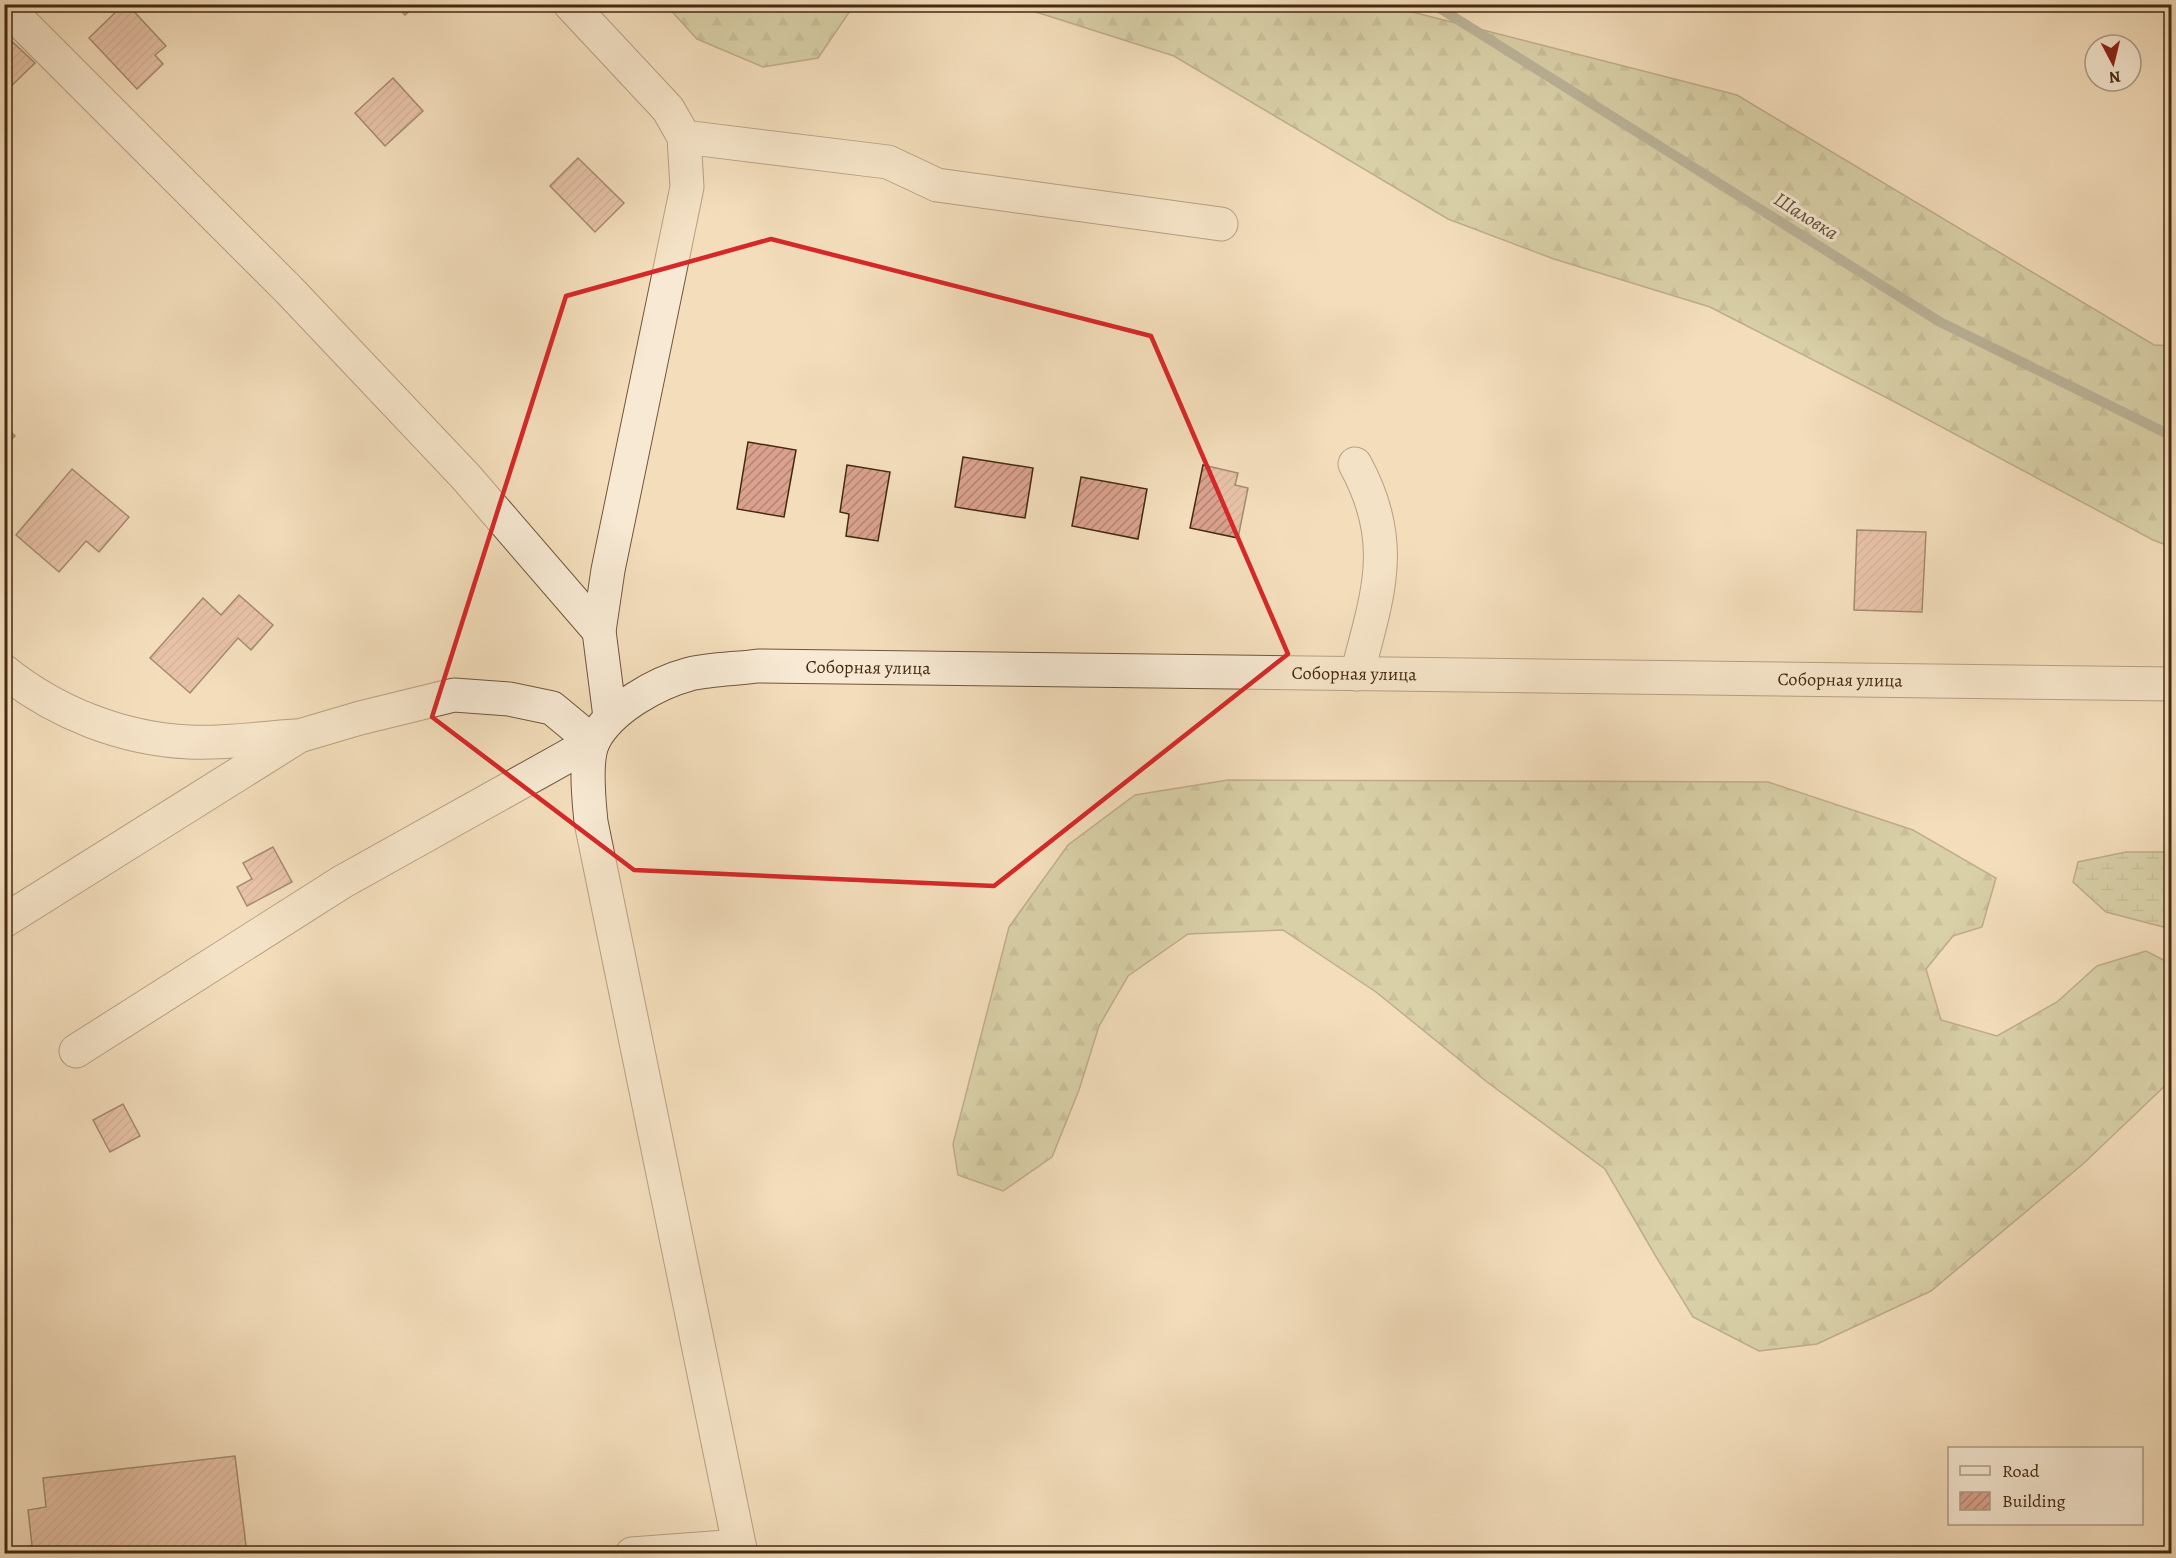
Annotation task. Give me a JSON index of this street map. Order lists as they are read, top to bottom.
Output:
{
  "streets": {
    "street": ["Соборная улица"]
  },
  "water": ["Шаловка"],
  "legend": ["Road", "Building"],
  "north": "bottom"
}
